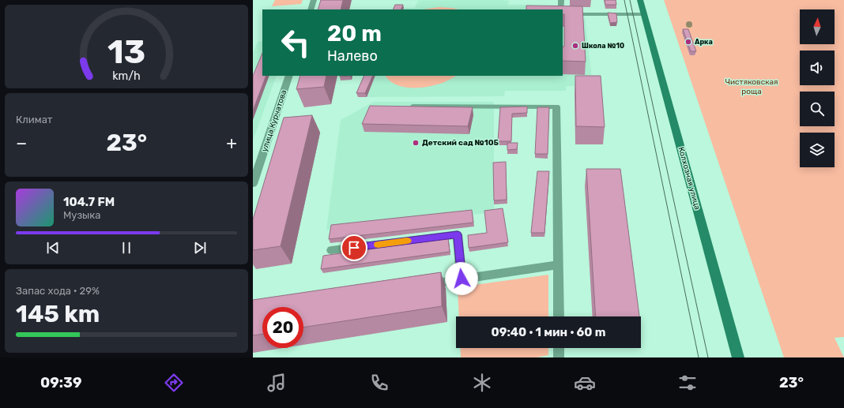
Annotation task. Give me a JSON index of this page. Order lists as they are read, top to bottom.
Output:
{
  "streets": {
    "main road": ["Колхозная улица"],
    "street": ["улица Курчатова"]
  },
  "parks": ["Чистяковская роща"],
  "places": ["Арка", "Школа №10", "Детский сад №105"],
  "north": "top",
  "page": {
    "turn": ["20 m", "Налево"],
    "tile": [
      "Климат",
      ["Запас хода · 29%", "145 km"]
    ],
    "heat": ["−", "23°", "+"],
    "song": ["104.7 FM", "Музыка"],
    "limit": "20",
    "trip": "09:40 · 1 мин · 60 m",
    "tabs": ["09:39", "23°"],
    "gauge": ["13", "km/h"]
  }
}
